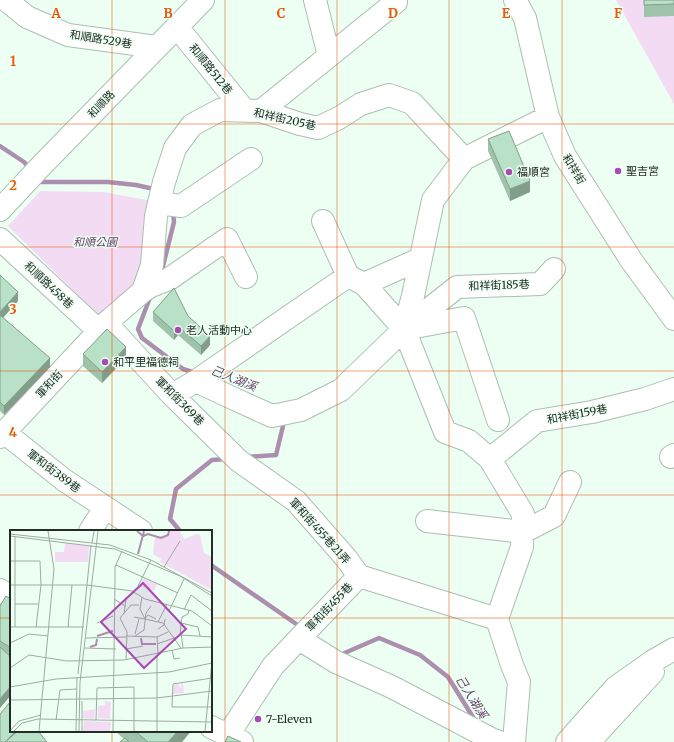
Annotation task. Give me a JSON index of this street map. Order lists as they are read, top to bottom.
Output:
{
  "streets": {
    "street": [
      "和順路529巷",
      "和順路512巷",
      "和順路",
      "和祥街205巷",
      "和祥街",
      "和順路458巷",
      "和祥街185巷",
      "軍和街",
      "軍和街369巷",
      "和祥街159巷",
      "軍和街389巷",
      "軍和街455巷21弄",
      "軍和街455巷"
    ]
  },
  "crossings": [
    ["和順路529巷", "和順路"],
    ["和順路512巷", "和順路"],
    ["和順路512巷", "和祥街205巷"],
    ["和順路458巷", "軍和街"],
    ["和順路458巷", "軍和街369巷"],
    ["軍和街", "軍和街369巷"],
    ["軍和街", "軍和街389巷"],
    ["軍和街369巷", "軍和街455巷21弄"],
    ["軍和街455巷21弄", "軍和街455巷"]
  ],
  "water": ["己人湖溪"],
  "parks": ["和順公園"],
  "places": [
    "聖吉宮",
    "福順宮",
    "老人活動中心",
    "和平里福德祠",
    "7-Eleven"
  ],
  "grid": {
    "columns": [
      "A",
      "B",
      "C",
      "D",
      "E",
      "F"
    ],
    "rows": [
      "1",
      "2",
      "3",
      "4"
    ]
  }
}
